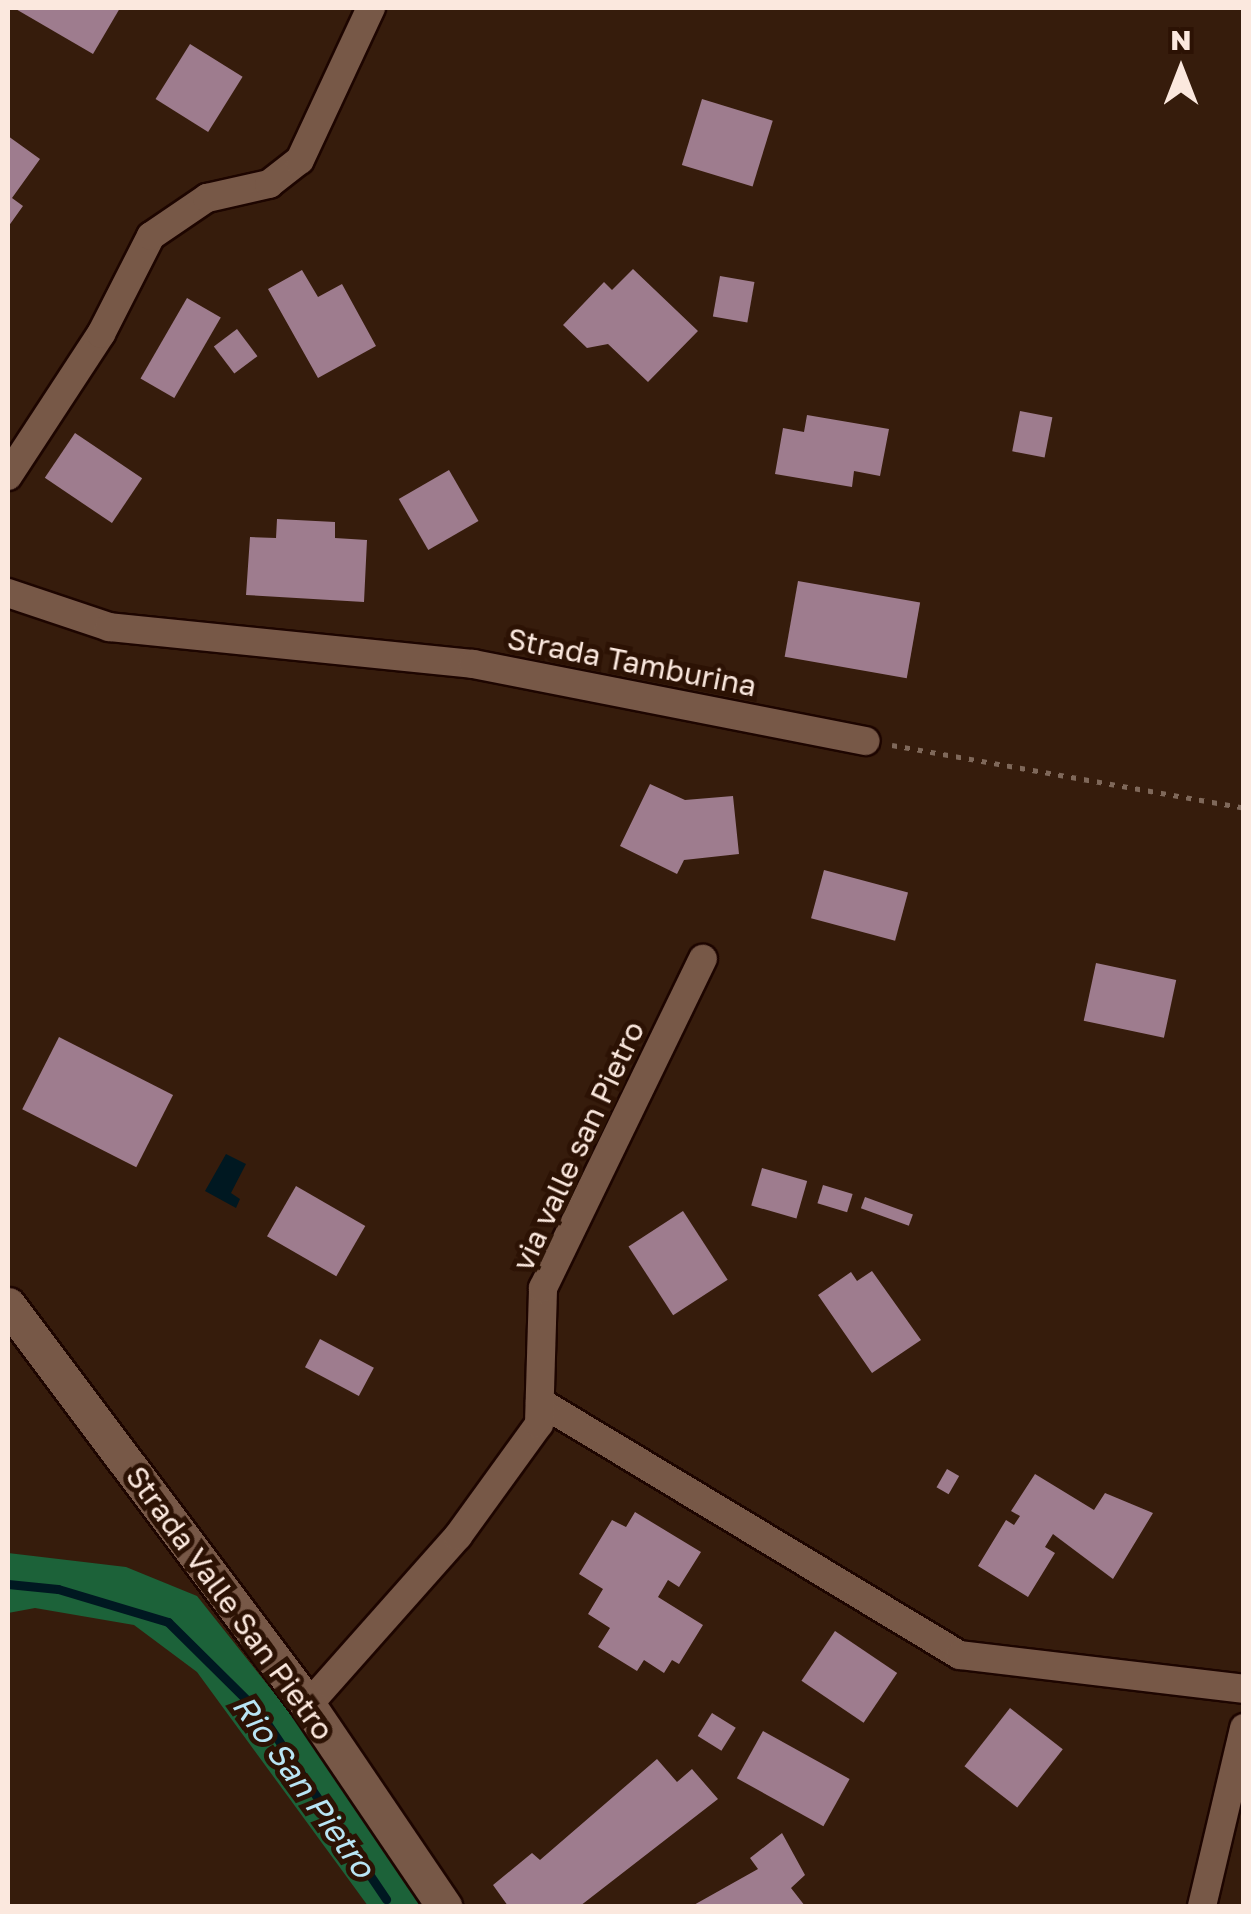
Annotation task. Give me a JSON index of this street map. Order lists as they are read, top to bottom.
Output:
{
  "streets": {
    "street": ["Strada Tamburina", "via valle san Pietro", "Strada Valle San Pietro"]
  },
  "crossings": [
    ["via valle san Pietro", "Strada Valle San Pietro"]
  ],
  "water": ["Rio San Pietro"],
  "north": "top"
}
